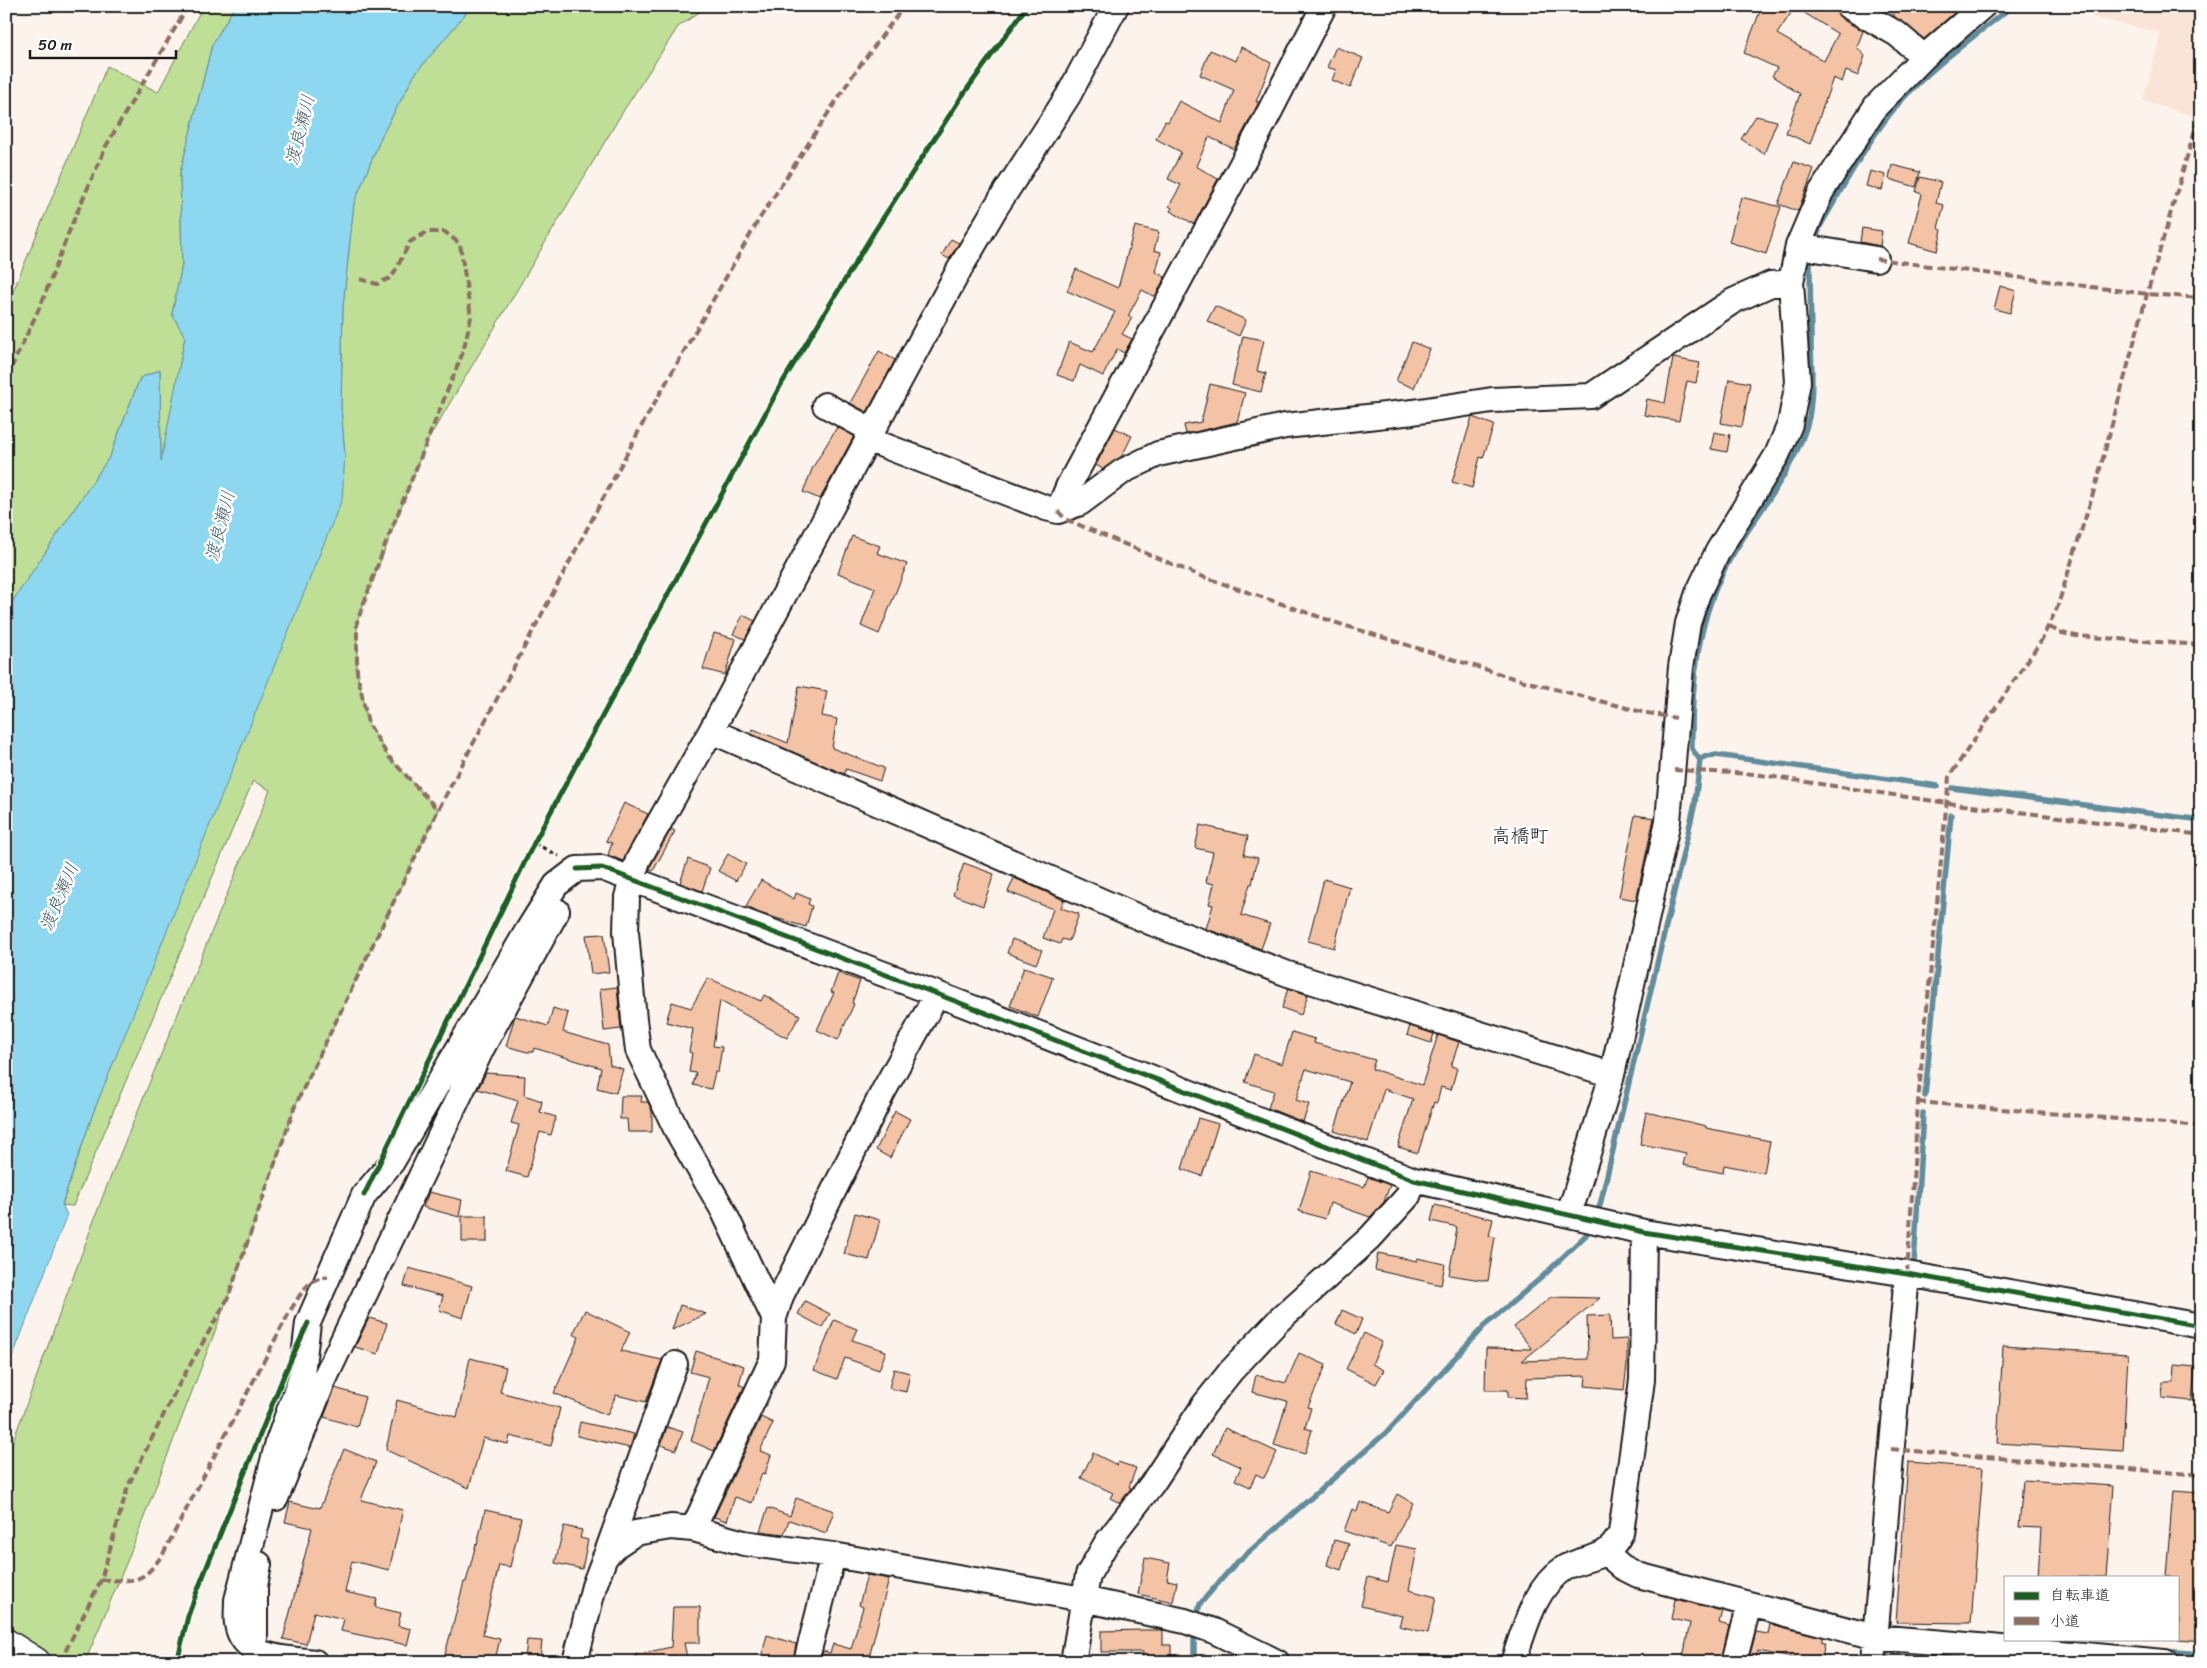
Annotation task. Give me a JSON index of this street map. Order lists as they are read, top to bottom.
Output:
{
  "districts": ["高橋町"],
  "water": ["渡良瀬川"],
  "legend": ["自転車道", "小道"],
  "scale_bar": "50 m"
}
